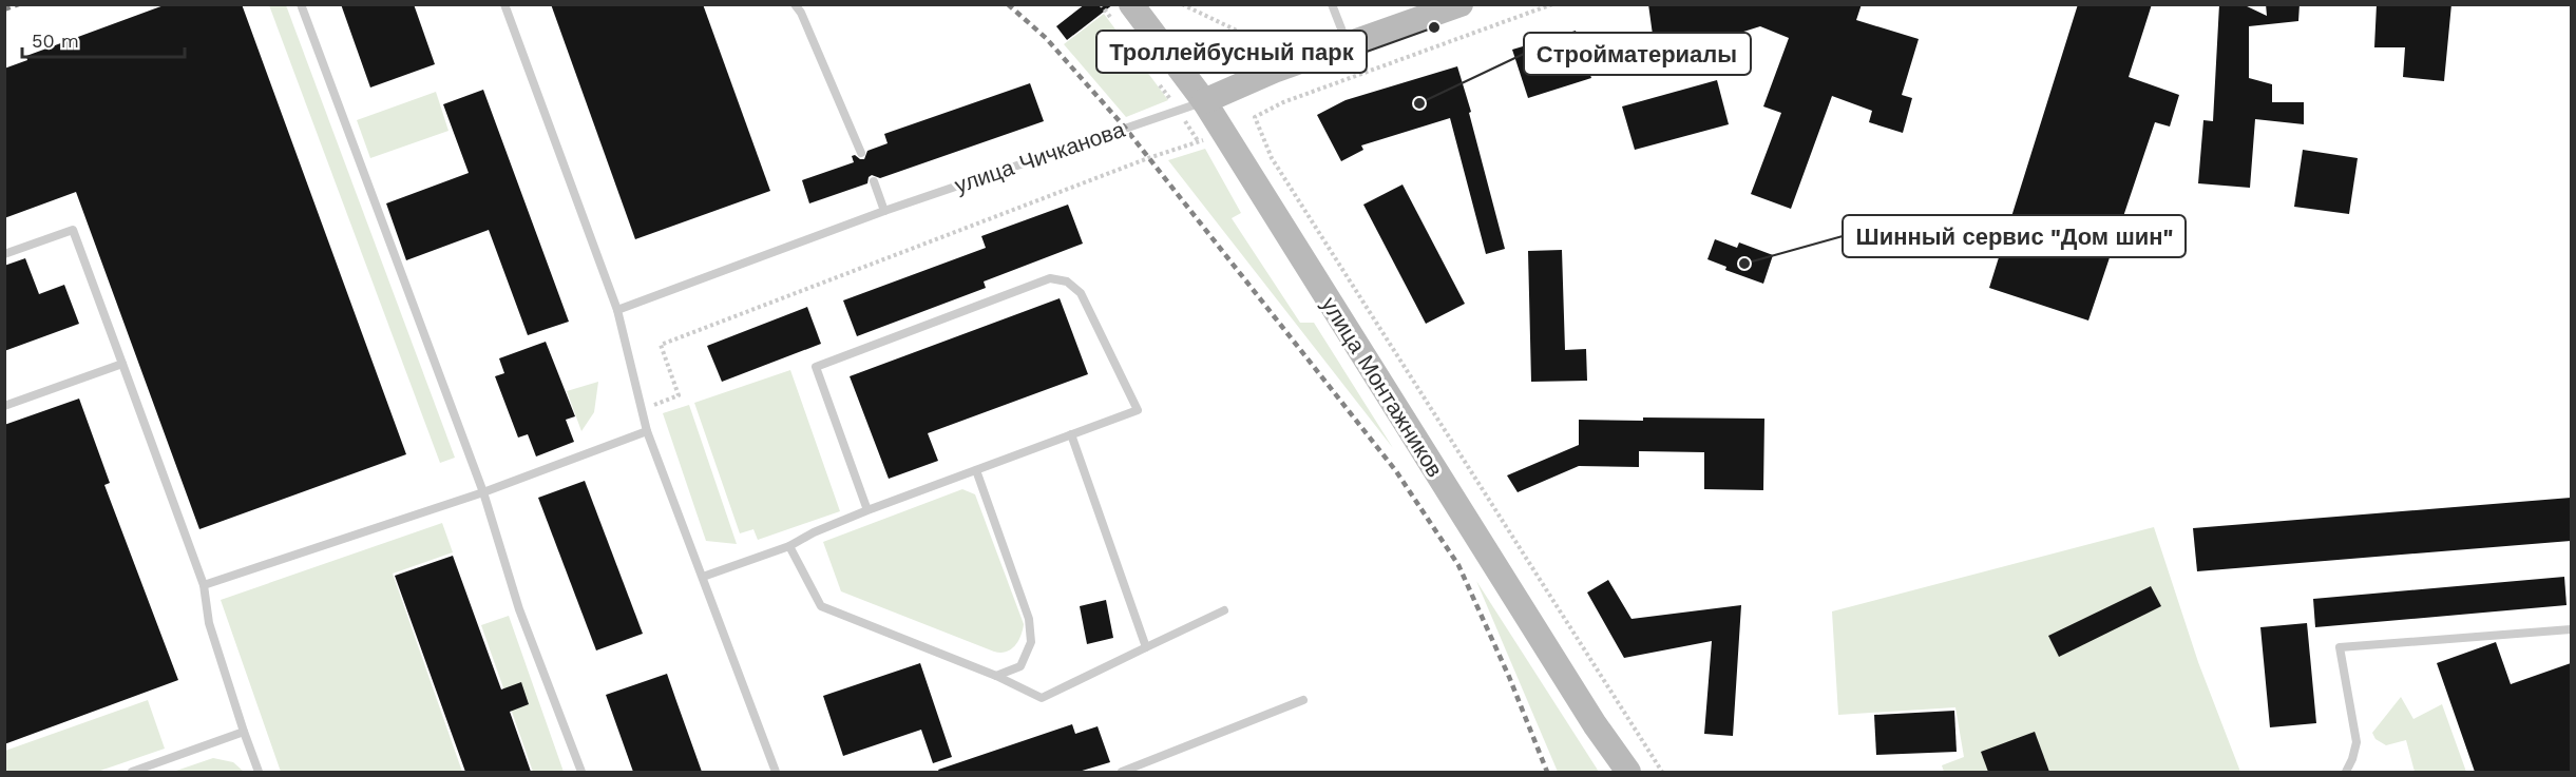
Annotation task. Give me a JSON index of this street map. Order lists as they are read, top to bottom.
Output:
{
  "streets": {
    "main road": ["улица Чичканова", "улица Монтажников"]
  },
  "crossings": [
    ["улица Чичканова", "улица Монтажников"]
  ],
  "places": ["Троллейбусный парк", "Стройматериалы", "Шинный сервис \"Дом шин\""],
  "scale_bar": "50 m"
}
